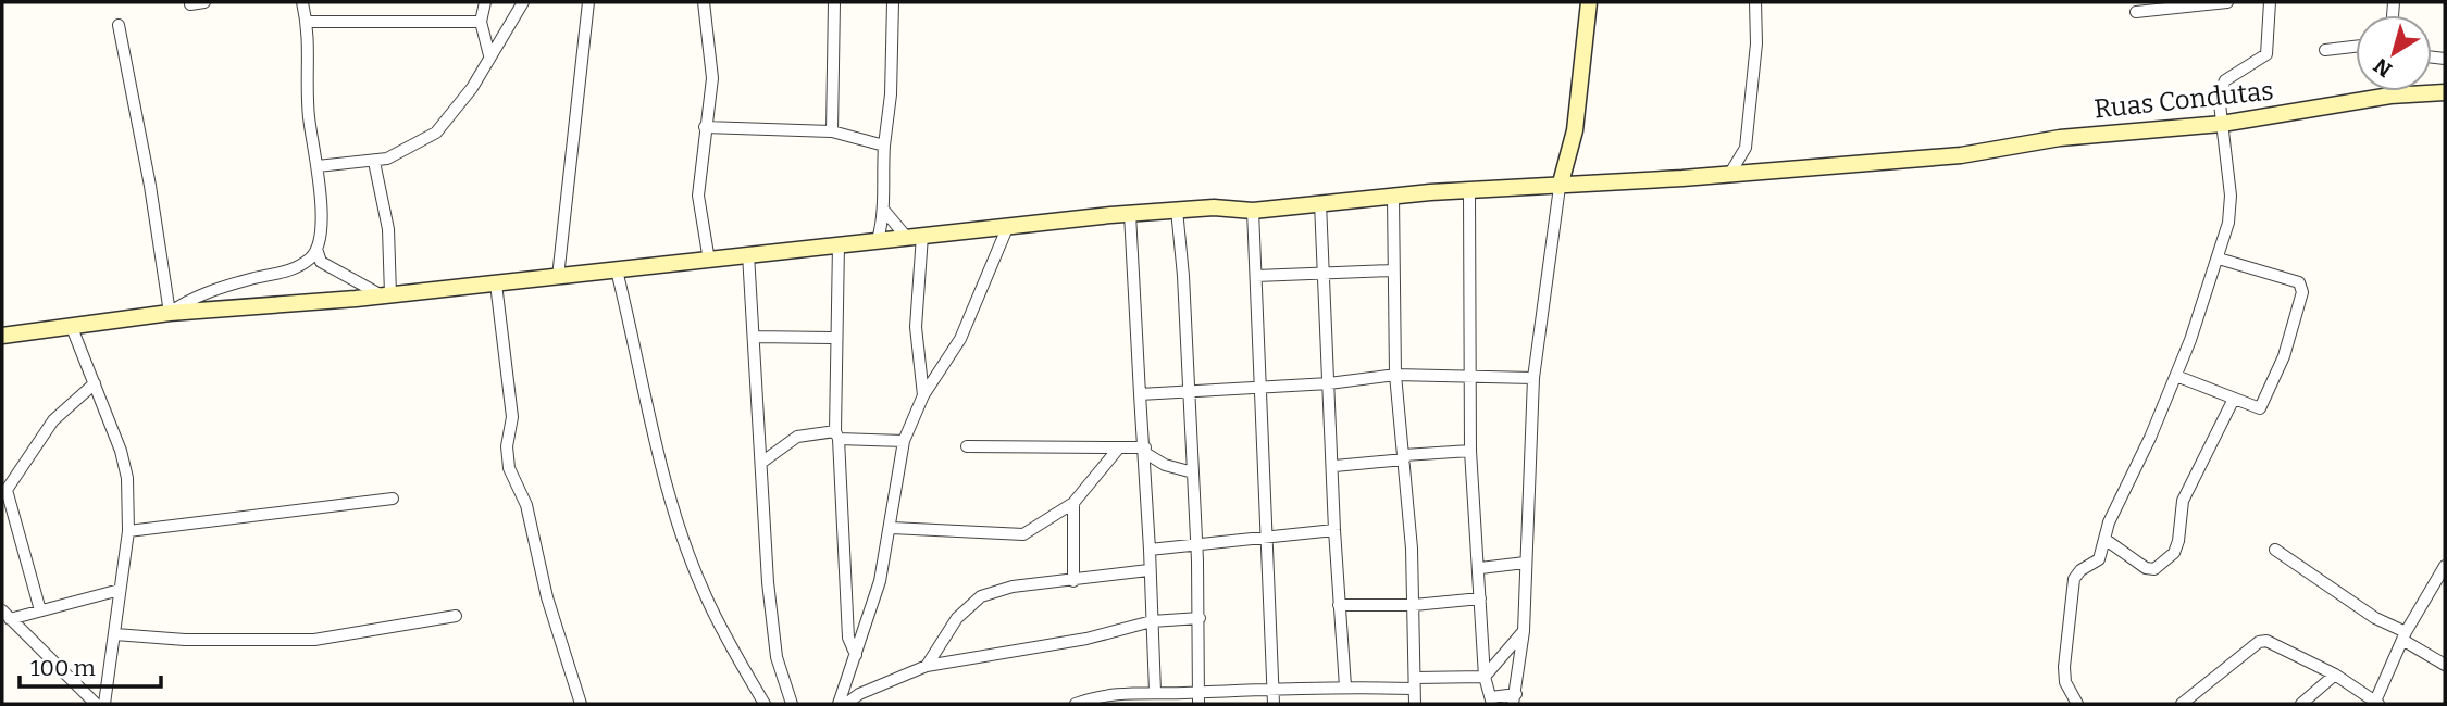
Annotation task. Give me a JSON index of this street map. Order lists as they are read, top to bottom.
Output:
{
  "streets": {
    "street": ["Ruas Condutas"]
  },
  "scale_bar": "100 m",
  "north": "bottom left"
}
